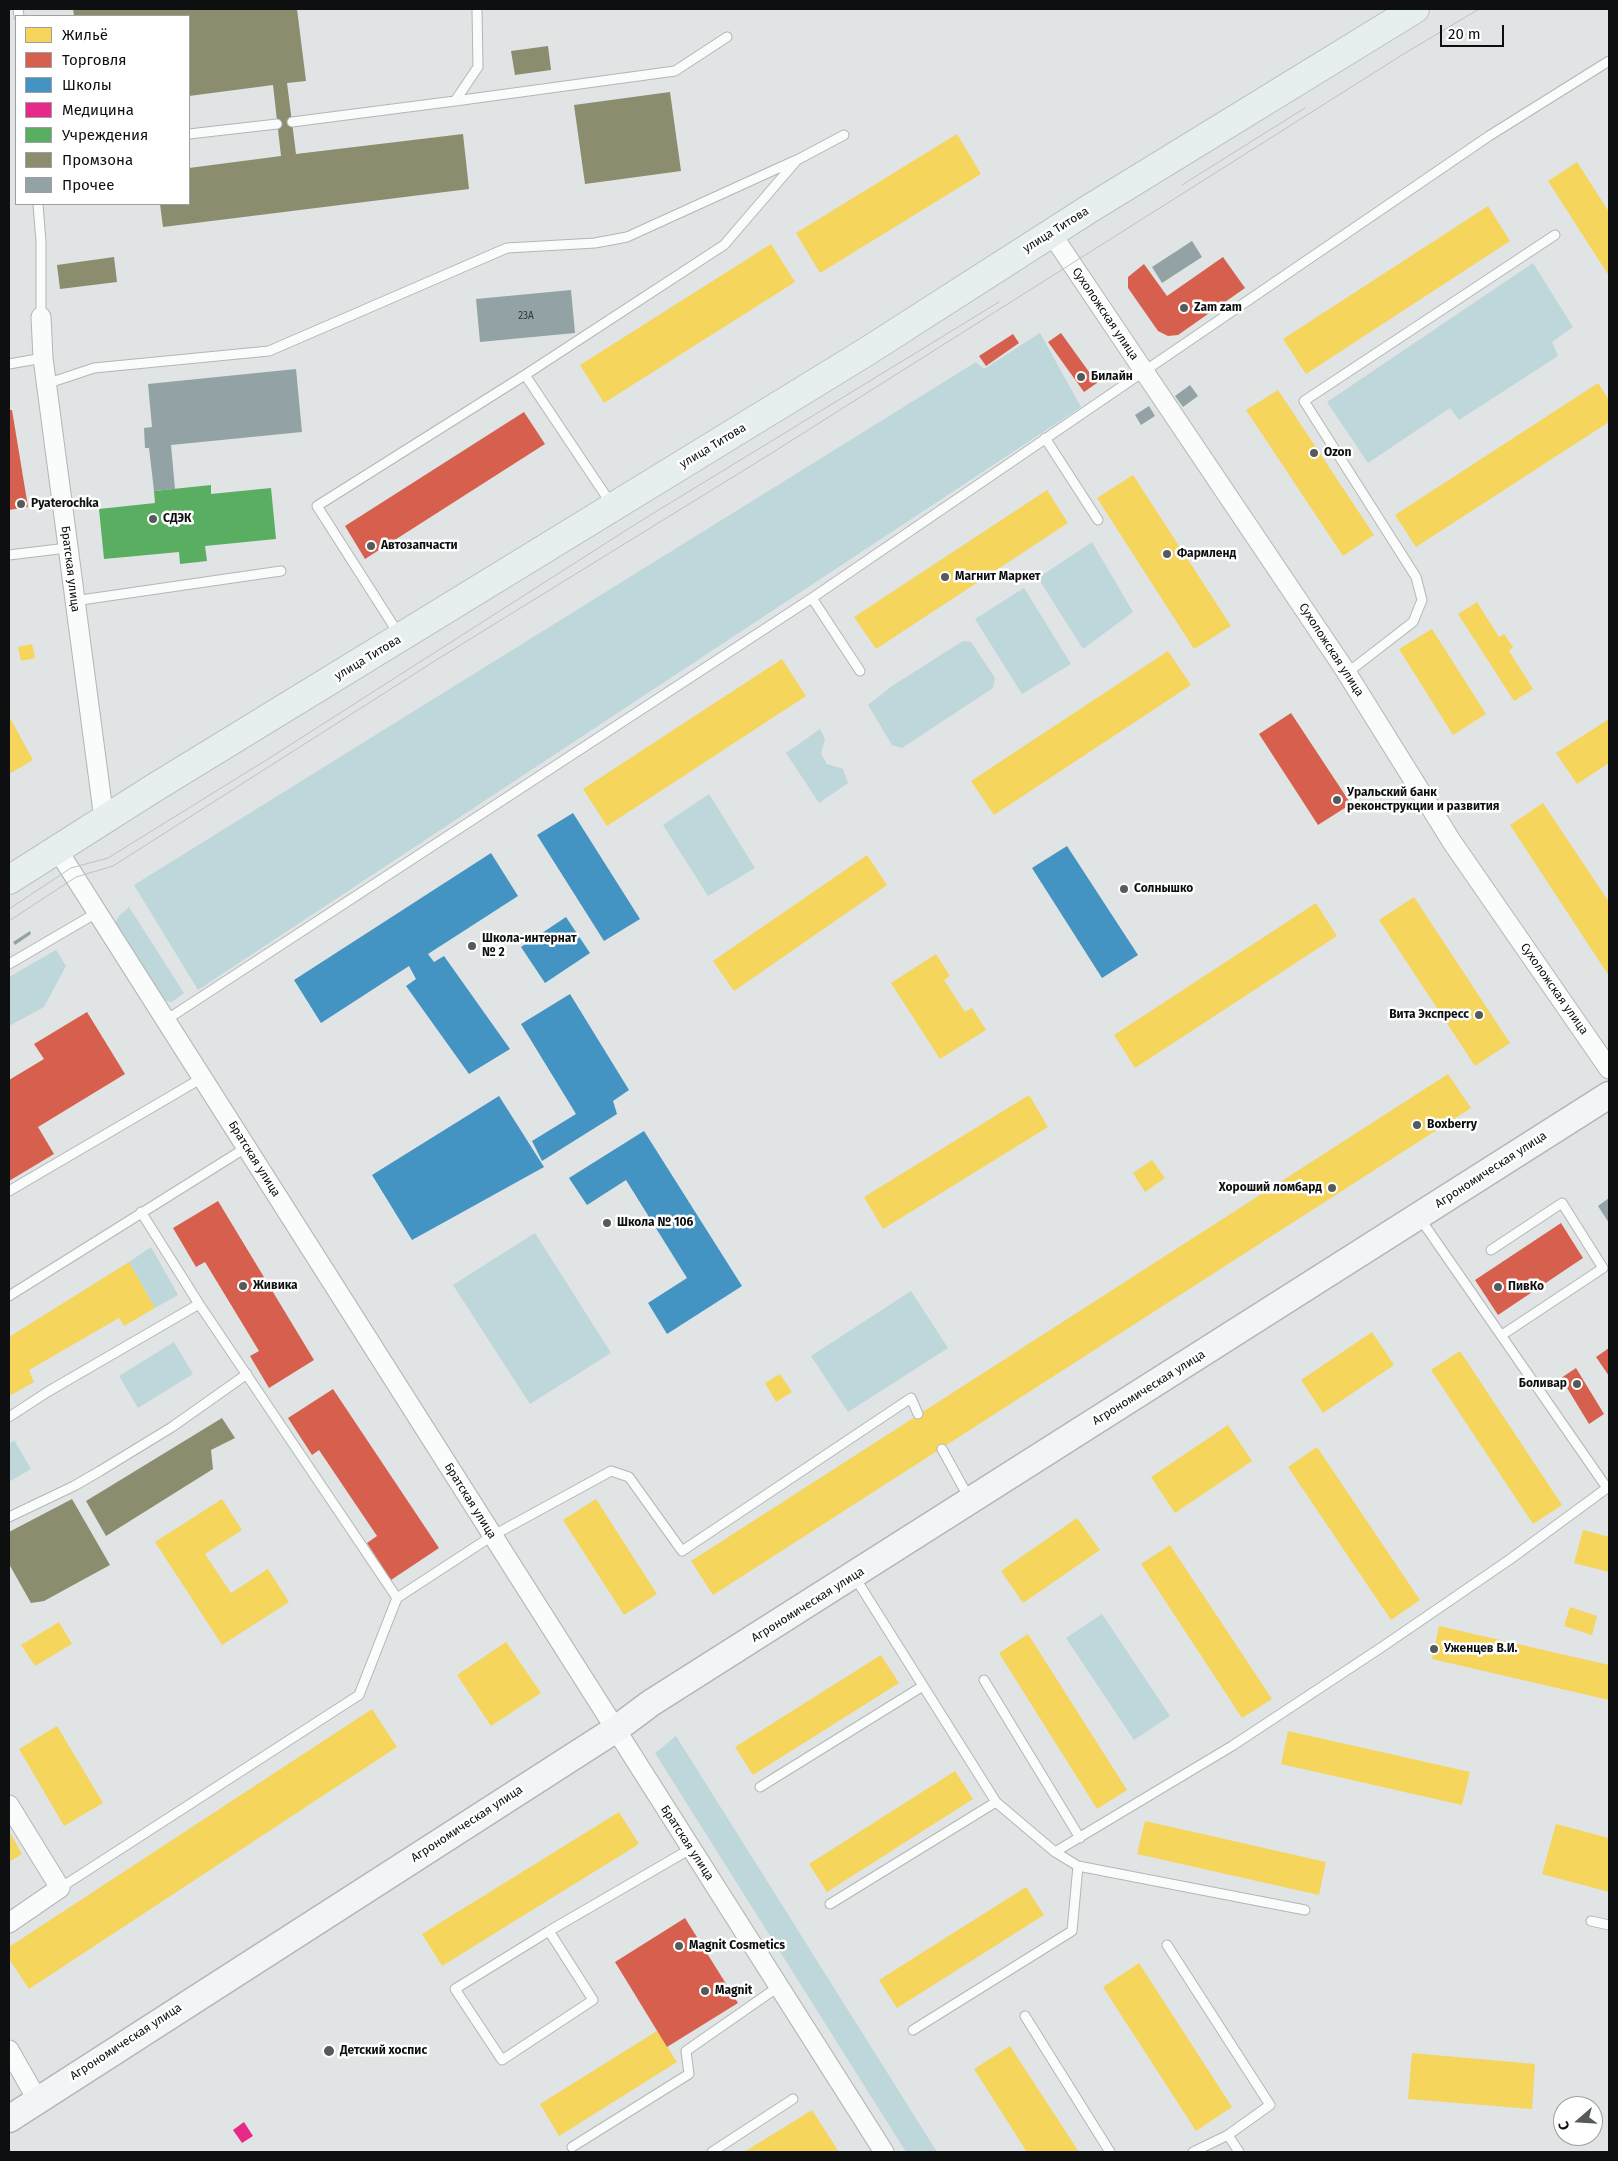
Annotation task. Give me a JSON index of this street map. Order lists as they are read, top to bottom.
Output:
{
  "streets": {
    "main road": ["улица Титова"],
    "street": ["Сухоложская улица", "Братская улица", "Агрономическая улица"]
  },
  "crossings": [
    ["улица Титова", "Сухоложская улица"],
    ["улица Титова", "Братская улица"],
    ["Братская улица", "Агрономическая улица"]
  ],
  "places": [
    "Zam zam",
    "Билайн",
    "Ozon",
    "Pyaterochka",
    "СДЭК",
    "Автозапчасти",
    "Фармленд",
    "Магнит Маркет",
    "Уральский банк реконструкции и развития",
    "Солнышко",
    "Школа-интернат № 2",
    "Вита Экспресс",
    "Boxberry",
    "Хороший ломбард",
    "Школа № 106",
    "Живика",
    "ПивКо",
    "Боливар",
    "Уженцев В.И.",
    "Magnit Cosmetics",
    "Magnit",
    "Детский хоспис"
  ],
  "house_numbers": ["23А"],
  "legend": [
    "Жильё",
    "Торговля",
    "Школы",
    "Медицина",
    "Учреждения",
    "Промзона",
    "Прочее"
  ],
  "scale_bar": "20 m",
  "north": "left"
}
